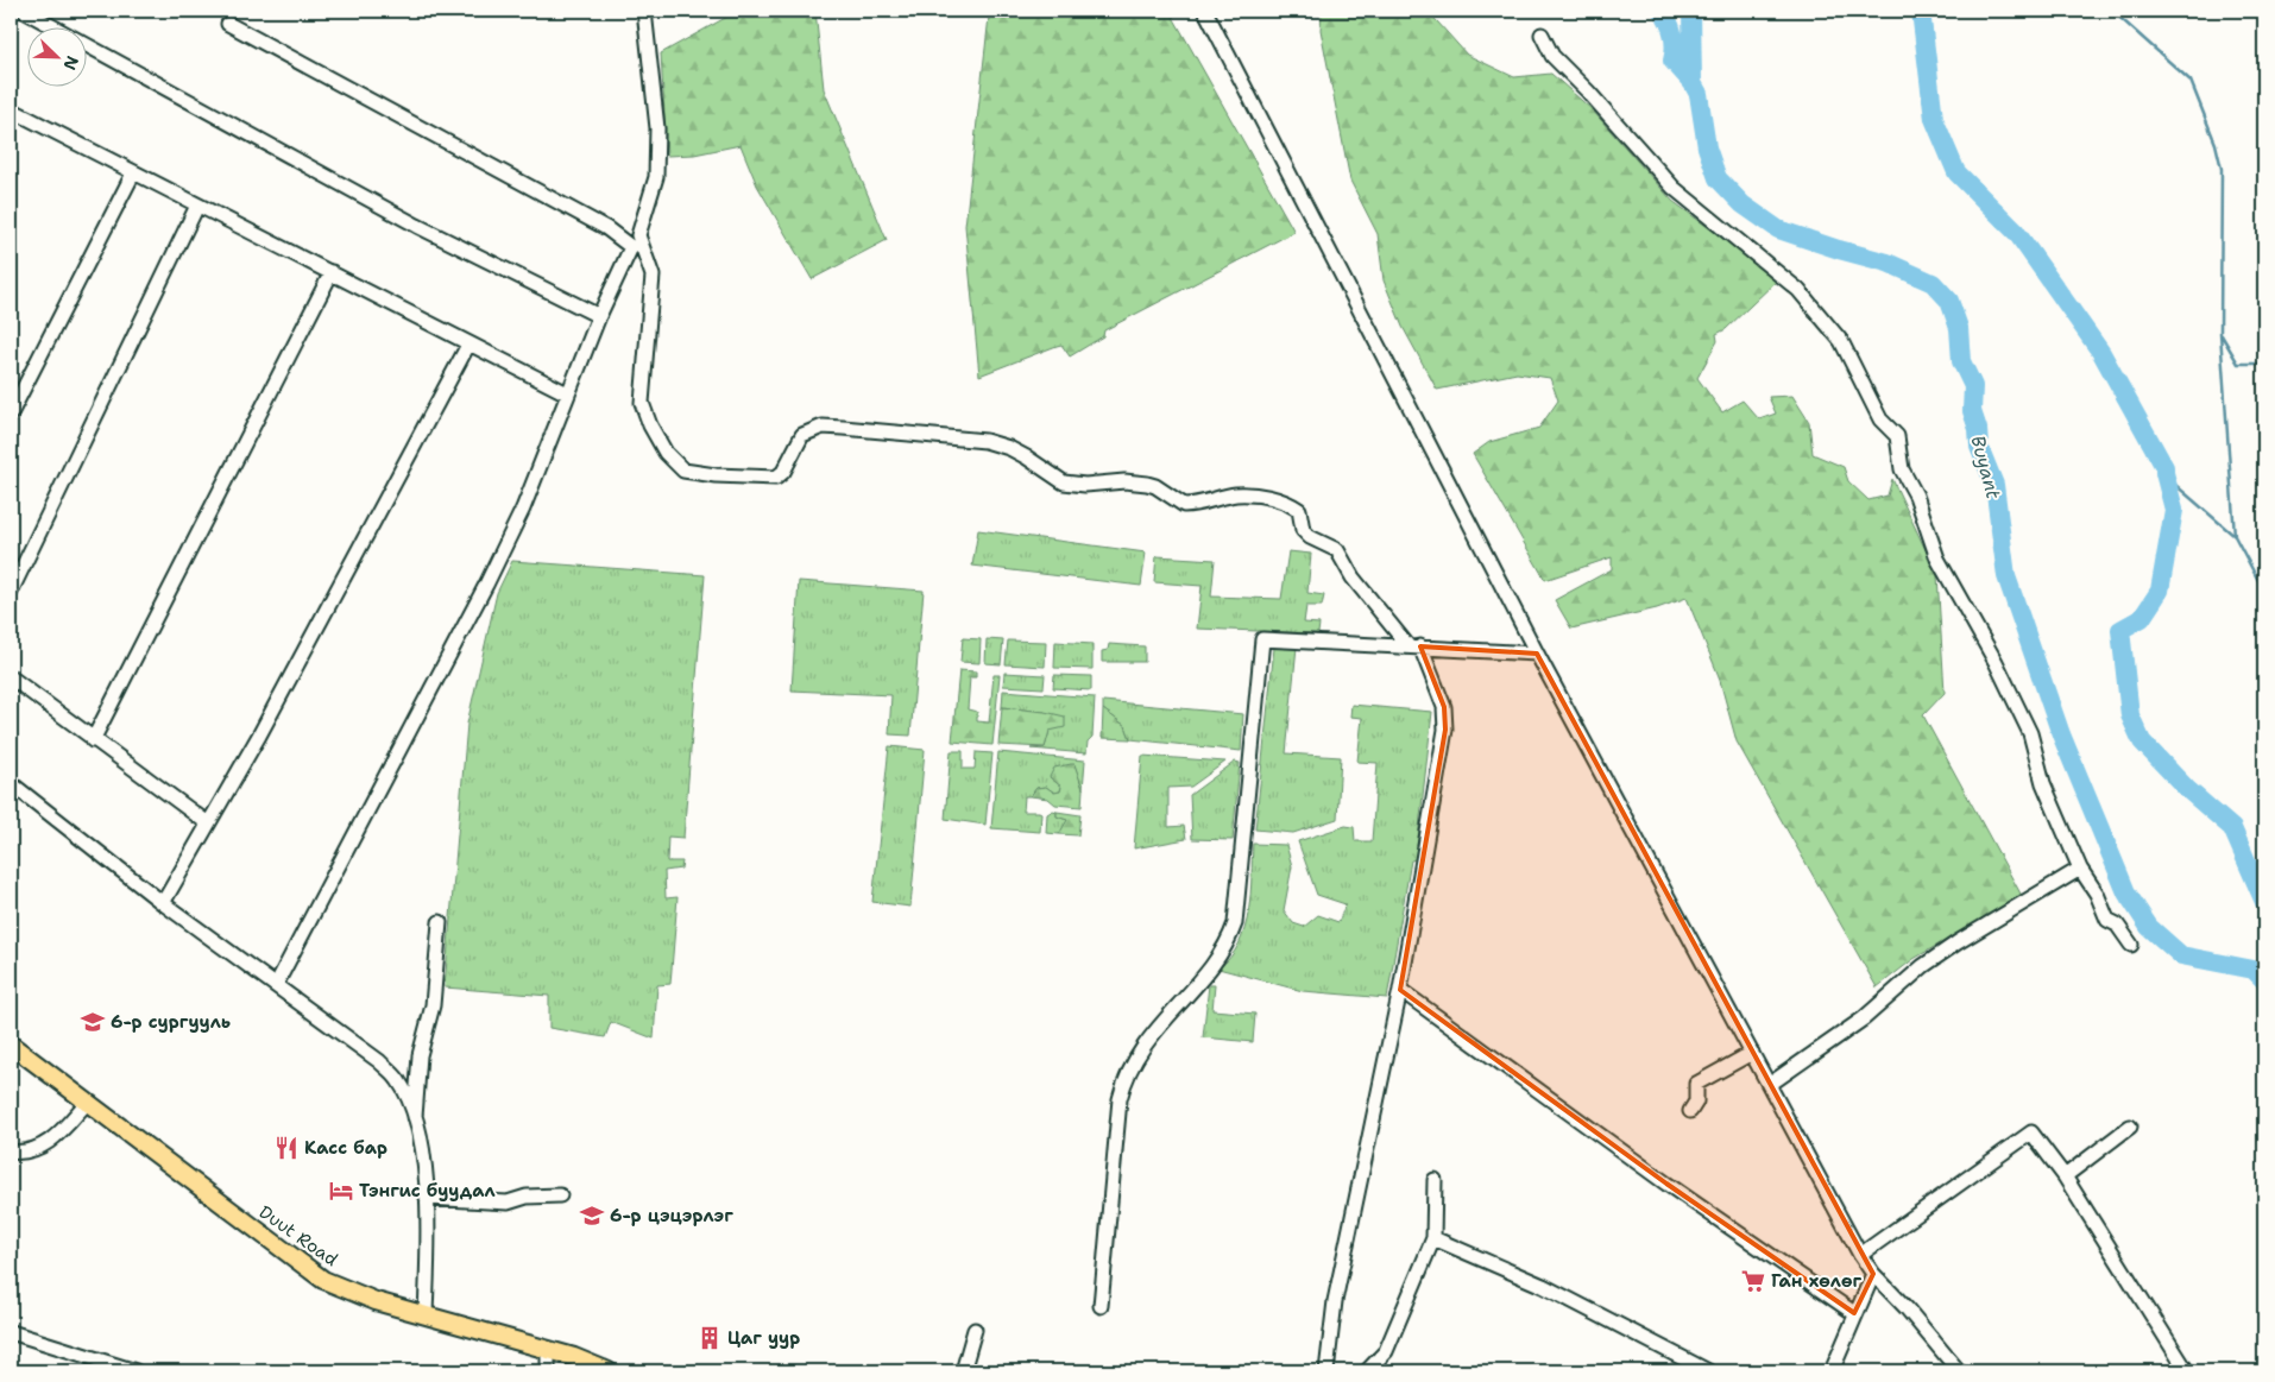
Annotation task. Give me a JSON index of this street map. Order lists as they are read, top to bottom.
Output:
{
  "streets": {
    "main road": ["Duut Road"]
  },
  "water": ["Buyant"],
  "places": {
    "school or university": ["6-р сургууль", "6-р цэцэрлэг"],
    "restaurant": ["Касс бар"],
    "hotel": ["Тэнгис буудал"],
    "supermarket": ["Ган хөлөг"],
    "building": ["Цаг уур"]
  },
  "north": "bottom right"
}
